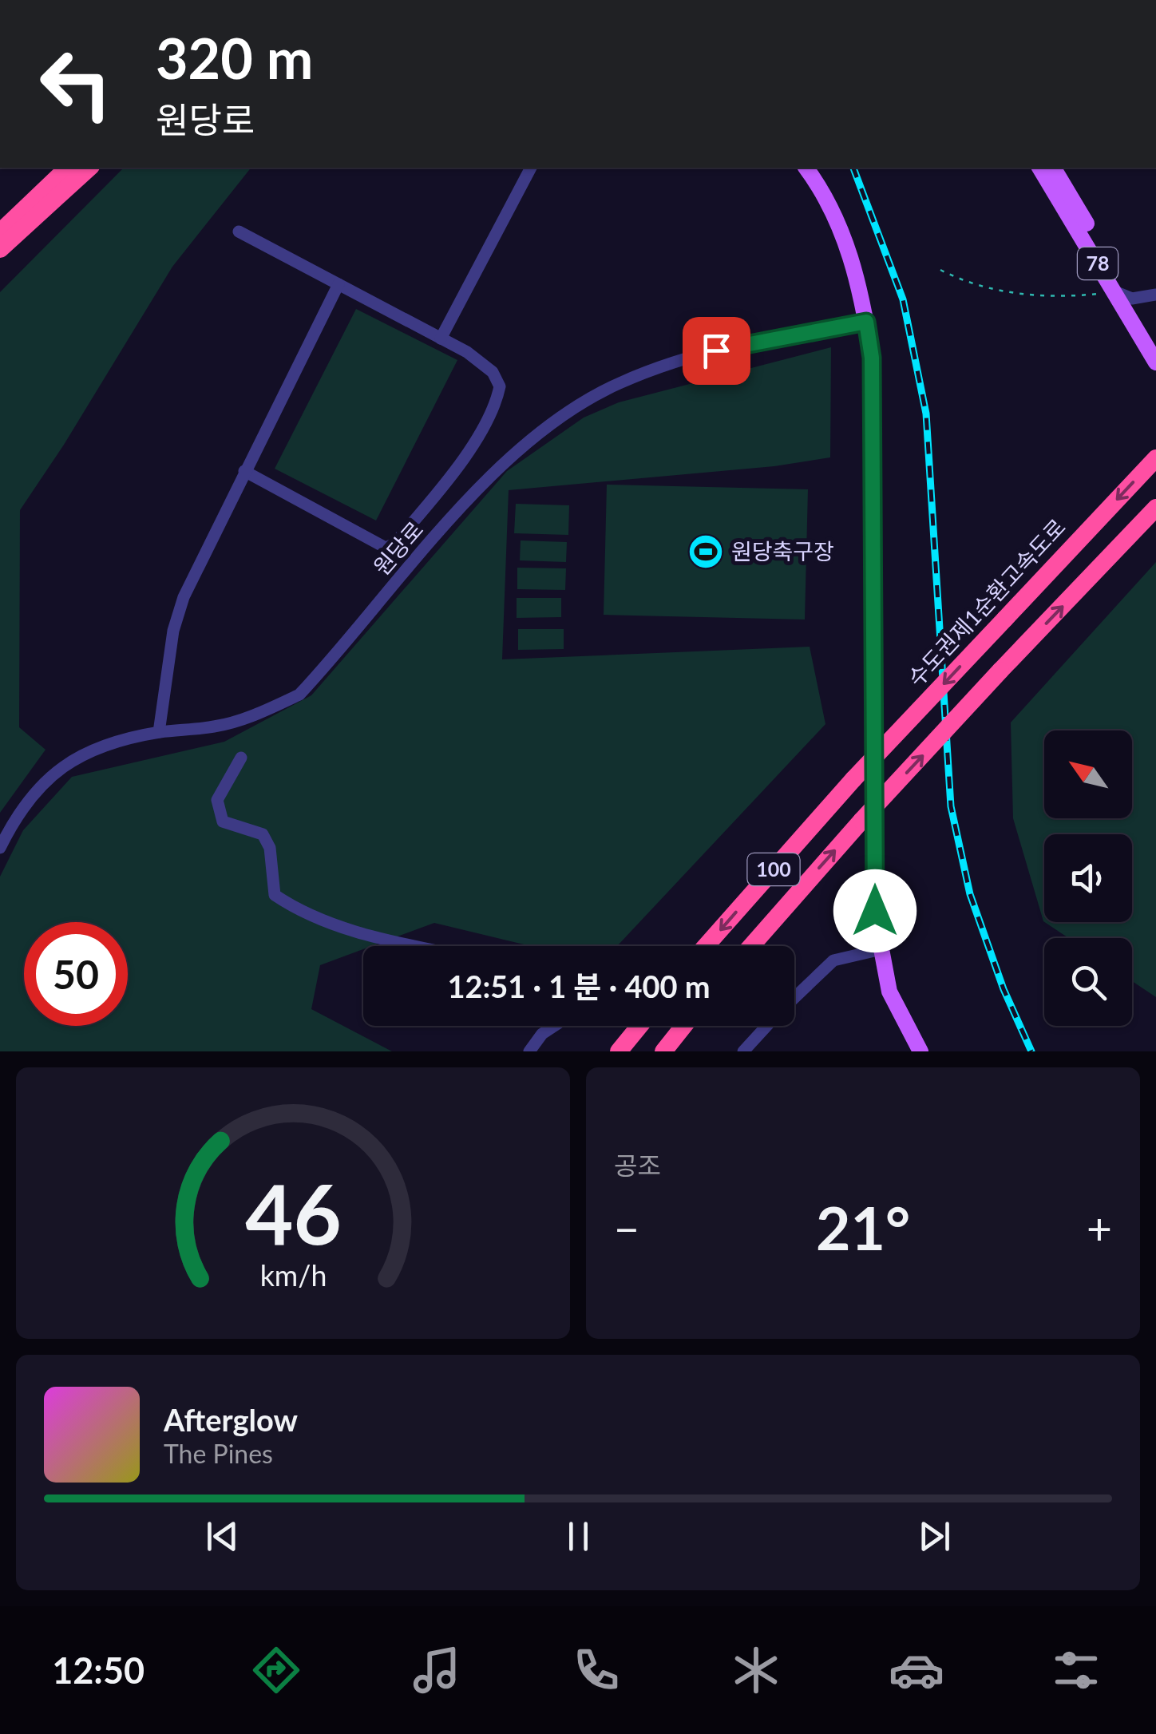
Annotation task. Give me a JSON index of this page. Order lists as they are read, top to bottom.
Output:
{
  "streets": {
    "highway": ["수도권제1순환고속도로", "100"],
    "main road": ["78"],
    "street": ["원당로"]
  },
  "places": {
    "sports": ["원당축구장"]
  },
  "north": "top left",
  "page": {
    "turn": ["320 m", "원당로"],
    "limit": "50",
    "trip": "12:51 · 1 분 · 400 m",
    "tile": "공조",
    "heat": ["−", "21°", "+"],
    "song": ["Afterglow", "The Pines"],
    "tabs": "12:50",
    "gauge": ["46", "km/h"]
  }
}
